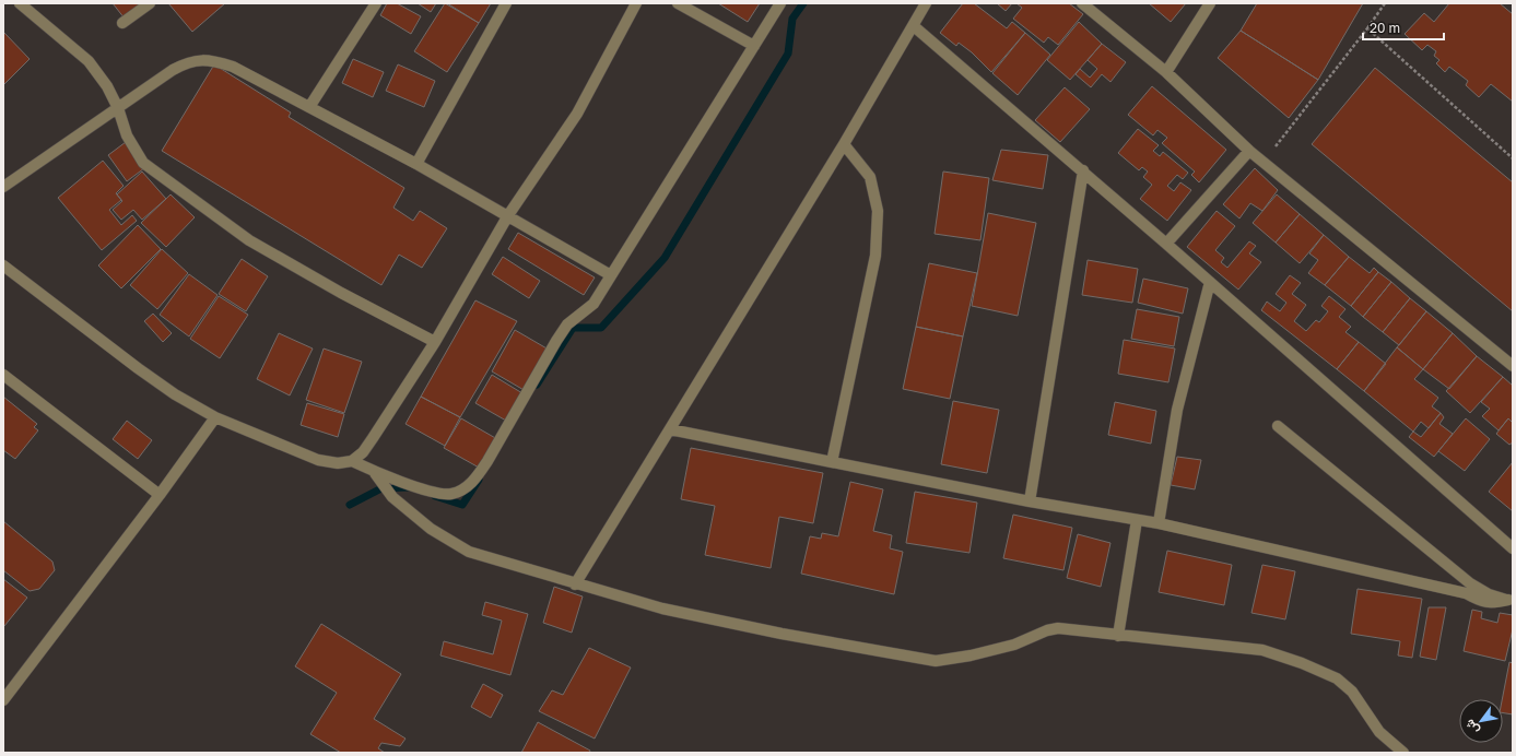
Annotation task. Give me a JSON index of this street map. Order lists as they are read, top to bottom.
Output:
{
  "scale_bar": "20 m",
  "north": "bottom left"
}
